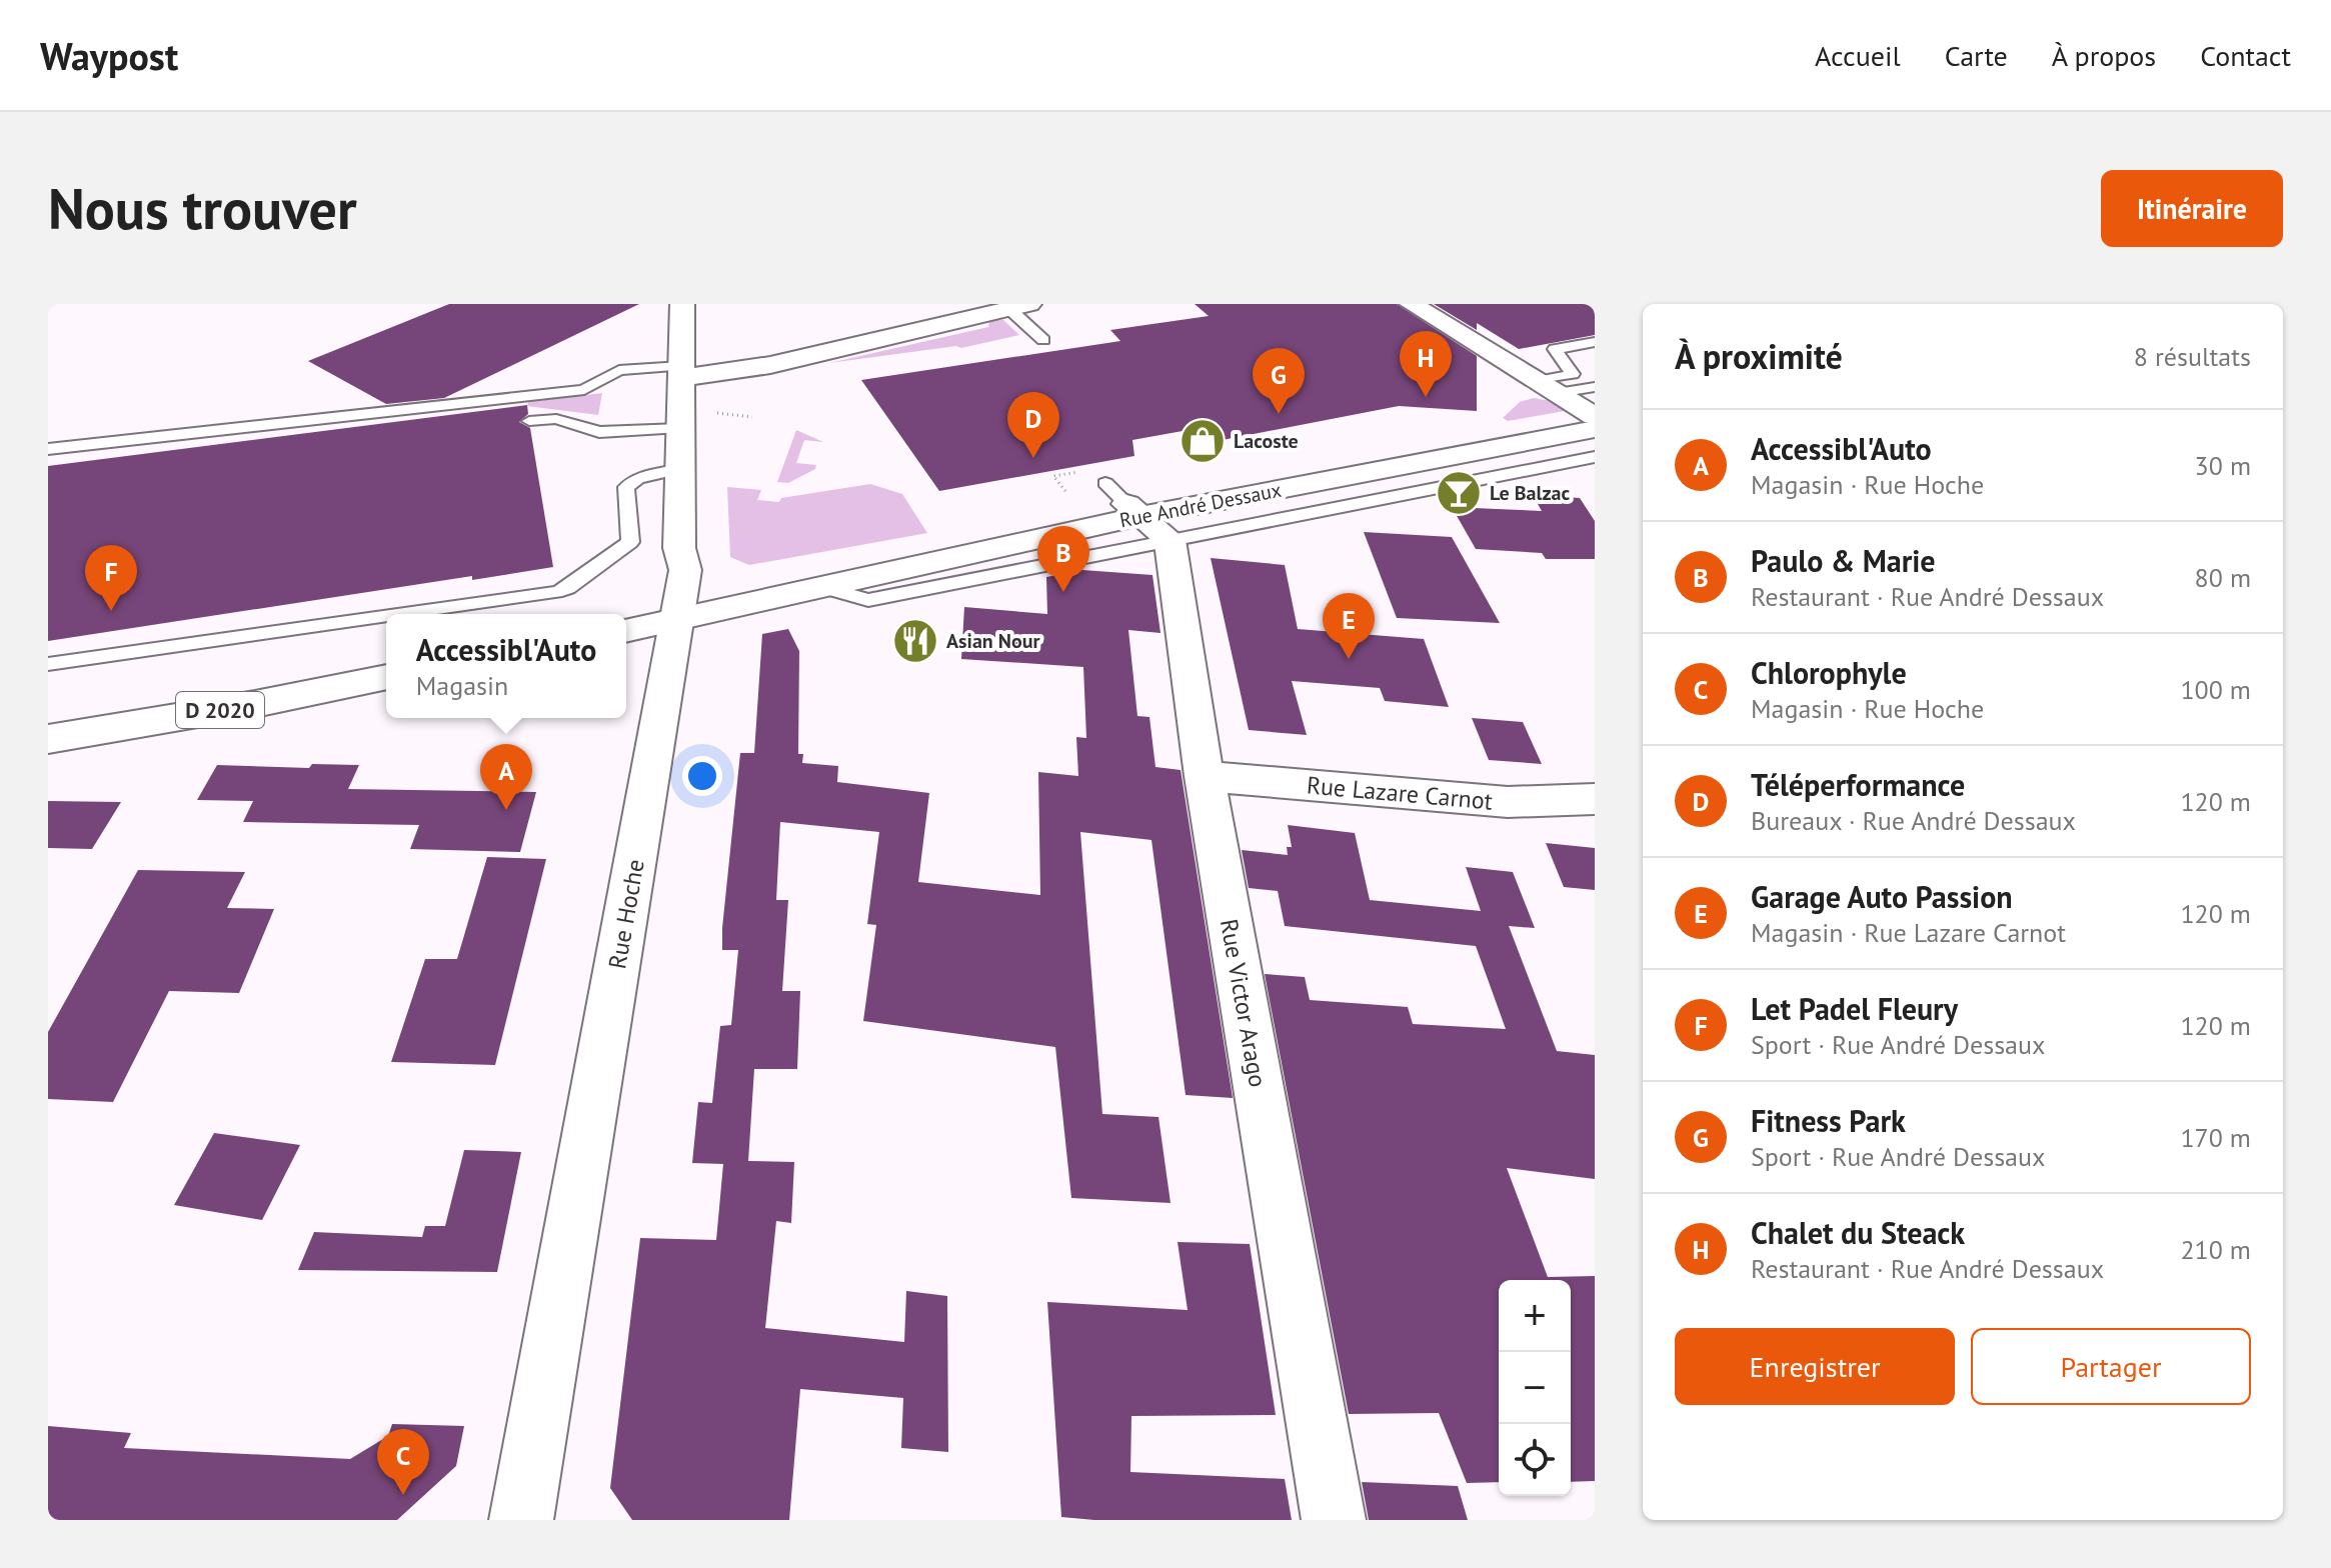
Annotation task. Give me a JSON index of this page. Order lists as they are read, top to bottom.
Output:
{
  "streets": {
    "street": [
      "Rue André Dessaux",
      "D 2020",
      "Rue Lazare Carnot",
      "Rue Hoche",
      "Rue Victor Arago"
    ]
  },
  "crossings": [
    ["Rue André Dessaux", "Rue Hoche"],
    ["Rue André Dessaux", "Rue Victor Arago"],
    ["Rue Lazare Carnot", "Rue Victor Arago"]
  ],
  "places": {
    "shop": ["Lacoste"],
    "bar": ["Le Balzac"],
    "restaurant": ["Asian Nour"]
  },
  "page": {
    "header": "Waypost",
    "nav": [
      "Accueil",
      "Carte",
      "À propos",
      "Contact"
    ],
    "buttons": [
      "Itinéraire",
      ["Enregistrer", "Partager"]
    ],
    "title": "Nous trouver",
    "heading": ["À proximité", "8 résultats"],
    "pins": [
      "H",
      "G",
      "D",
      "B",
      "F",
      "E",
      "A",
      "C"
    ],
    "list": [
      {
        "mark": "A",
        "name": "Accessibl'Auto",
        "note": "Magasin · Rue Hoche",
        "value": "30 m"
      },
      {
        "mark": "B",
        "name": "Paulo & Marie",
        "note": "Restaurant · Rue André Dessaux",
        "value": "80 m"
      },
      {
        "mark": "C",
        "name": "Chlorophyle",
        "note": "Magasin · Rue Hoche",
        "value": "100 m"
      },
      {
        "mark": "D",
        "name": "Téléperformance",
        "note": "Bureaux · Rue André Dessaux",
        "value": "120 m"
      },
      {
        "mark": "E",
        "name": "Garage Auto Passion",
        "note": "Magasin · Rue Lazare Carnot",
        "value": "120 m"
      },
      {
        "mark": "F",
        "name": "Let Padel Fleury",
        "note": "Sport · Rue André Dessaux",
        "value": "120 m"
      },
      {
        "mark": "G",
        "name": "Fitness Park",
        "note": "Sport · Rue André Dessaux",
        "value": "170 m"
      },
      {
        "mark": "H",
        "name": "Chalet du Steack",
        "note": "Restaurant · Rue André Dessaux",
        "value": "210 m"
      }
    ],
    "popup": ["Accessibl'Auto", "Magasin"],
    "map_buttons": ["+", "−"]
  }
}
